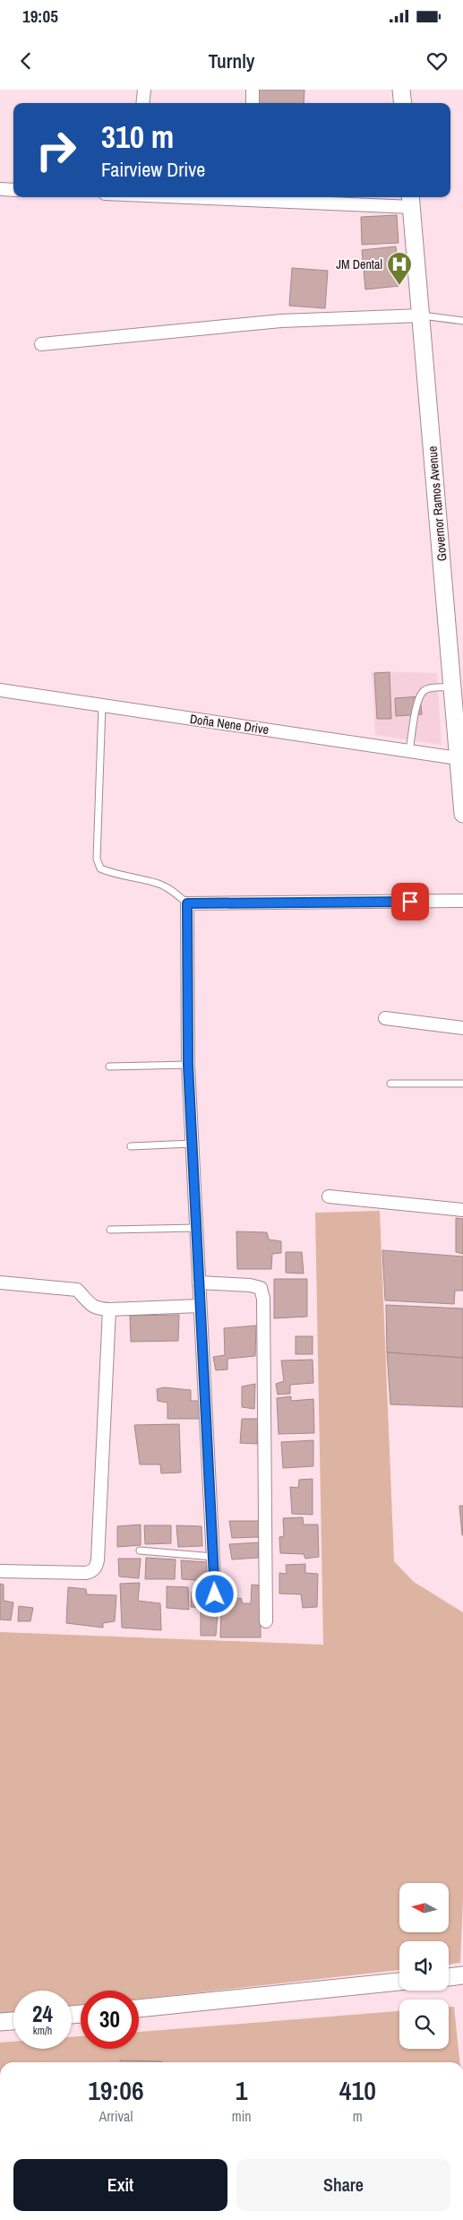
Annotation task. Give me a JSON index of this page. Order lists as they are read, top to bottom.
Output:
{
  "streets": {
    "main road": ["Governor Ramos Avenue"],
    "street": ["Doña Nene Drive"]
  },
  "crossings": [
    ["Governor Ramos Avenue", "Doña Nene Drive"]
  ],
  "places": {
    "hospital": ["JM Dental"]
  },
  "north": "left",
  "page": {
    "status": "19:05",
    "header": "Turnly",
    "turn": ["310 m", "Fairview Drive"],
    "speed": "24 km/h",
    "limit": "30",
    "eta": [
      "19:06",
      "Arrival",
      "1",
      "min",
      "410",
      "m"
    ],
    "buttons": ["Exit", "Share"]
  }
}
